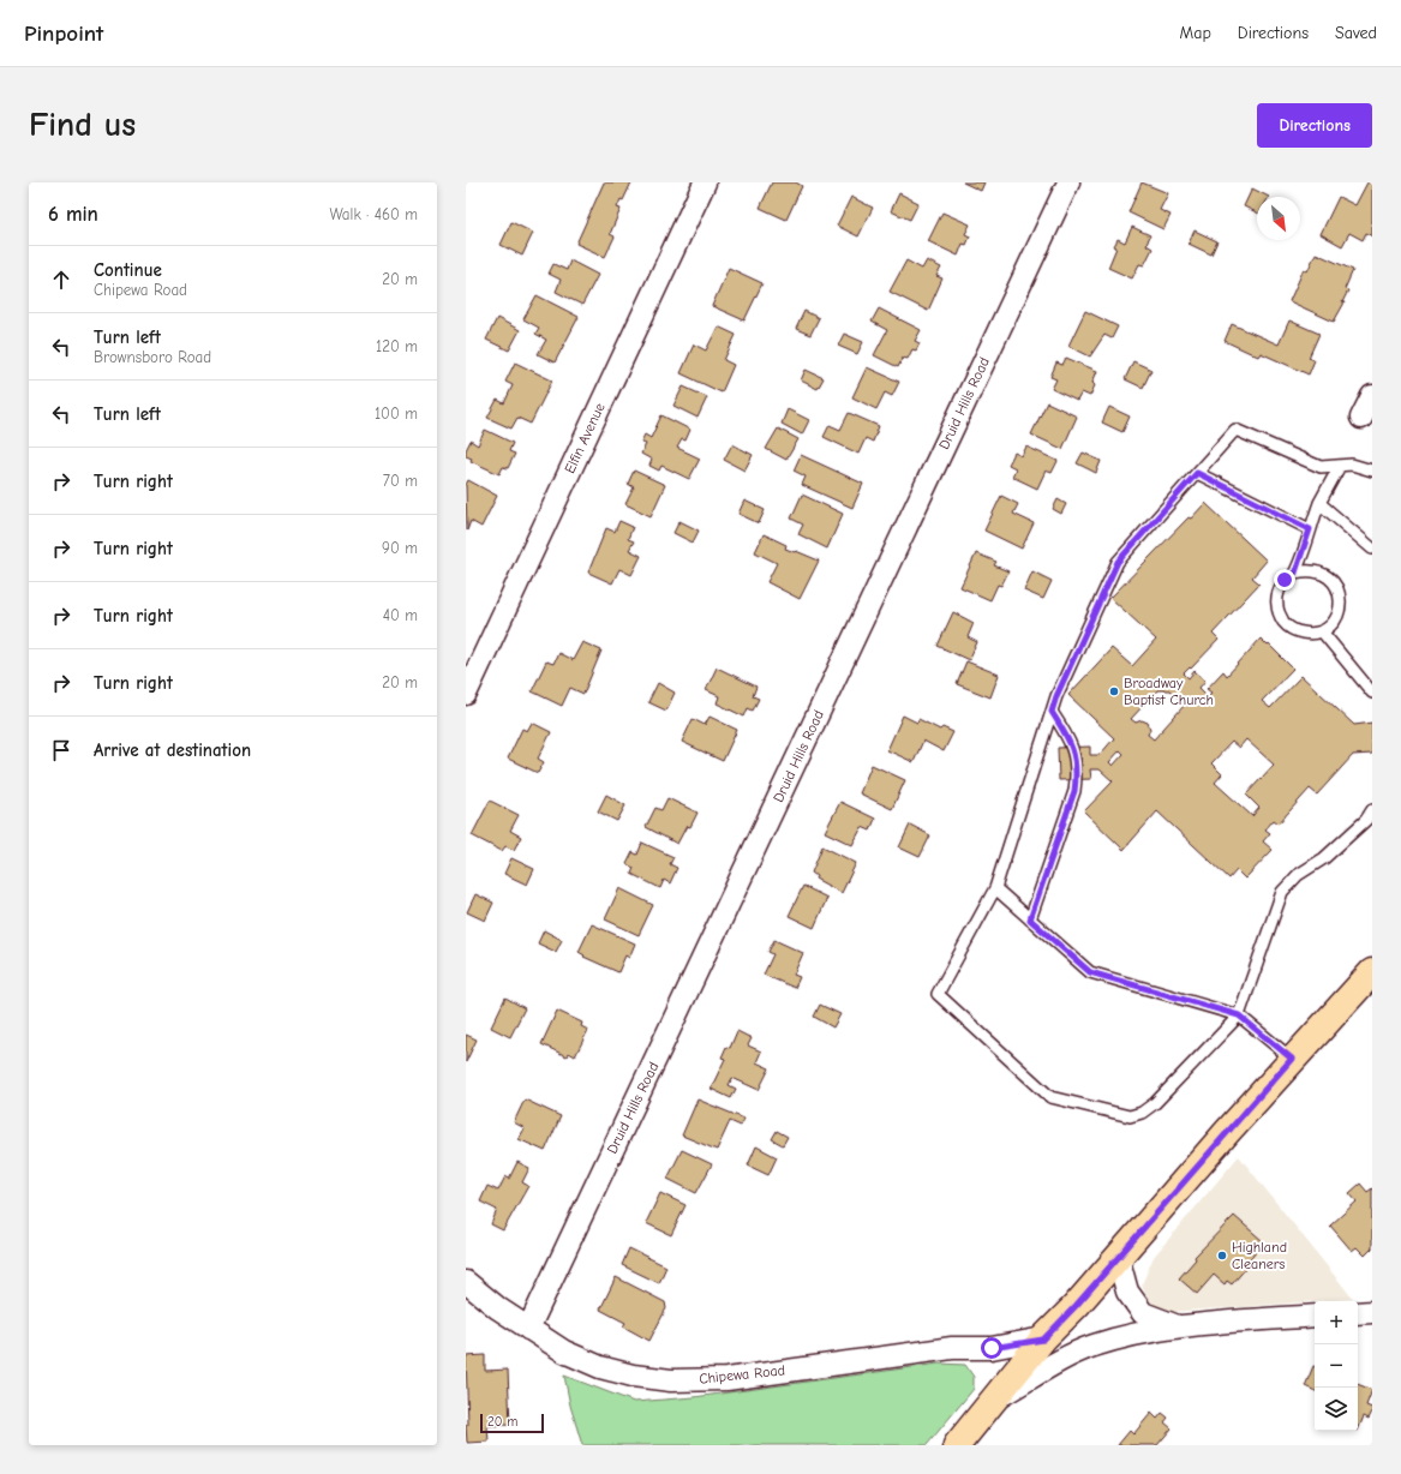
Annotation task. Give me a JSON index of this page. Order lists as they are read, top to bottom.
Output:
{
  "streets": {
    "street": ["Druid Hills Road", "Elfin Avenue", "Chipewa Road"]
  },
  "crossings": [
    ["Druid Hills Road", "Chipewa Road"]
  ],
  "places": ["Broadway Baptist Church", "Highland Cleaners"],
  "scale_bar": "20 m",
  "north": "bottom right",
  "page": {
    "header": "Pinpoint",
    "nav": ["Map", "Directions", "Saved"],
    "buttons": "Directions",
    "title": "Find us",
    "heading": ["6 min", "Walk · 460 m"],
    "list": [
      ["Continue", "Chipewa Road", "20 m"],
      ["Turn left", "Brownsboro Road", "120 m"],
      ["Turn left", "100 m"],
      ["Turn right", "70 m"],
      ["Turn right", "90 m"],
      ["Turn right", "40 m"],
      ["Turn right", "20 m"],
      "Arrive at destination"
    ],
    "map_buttons": ["+", "−"],
    "scale": "20 m"
  }
}
